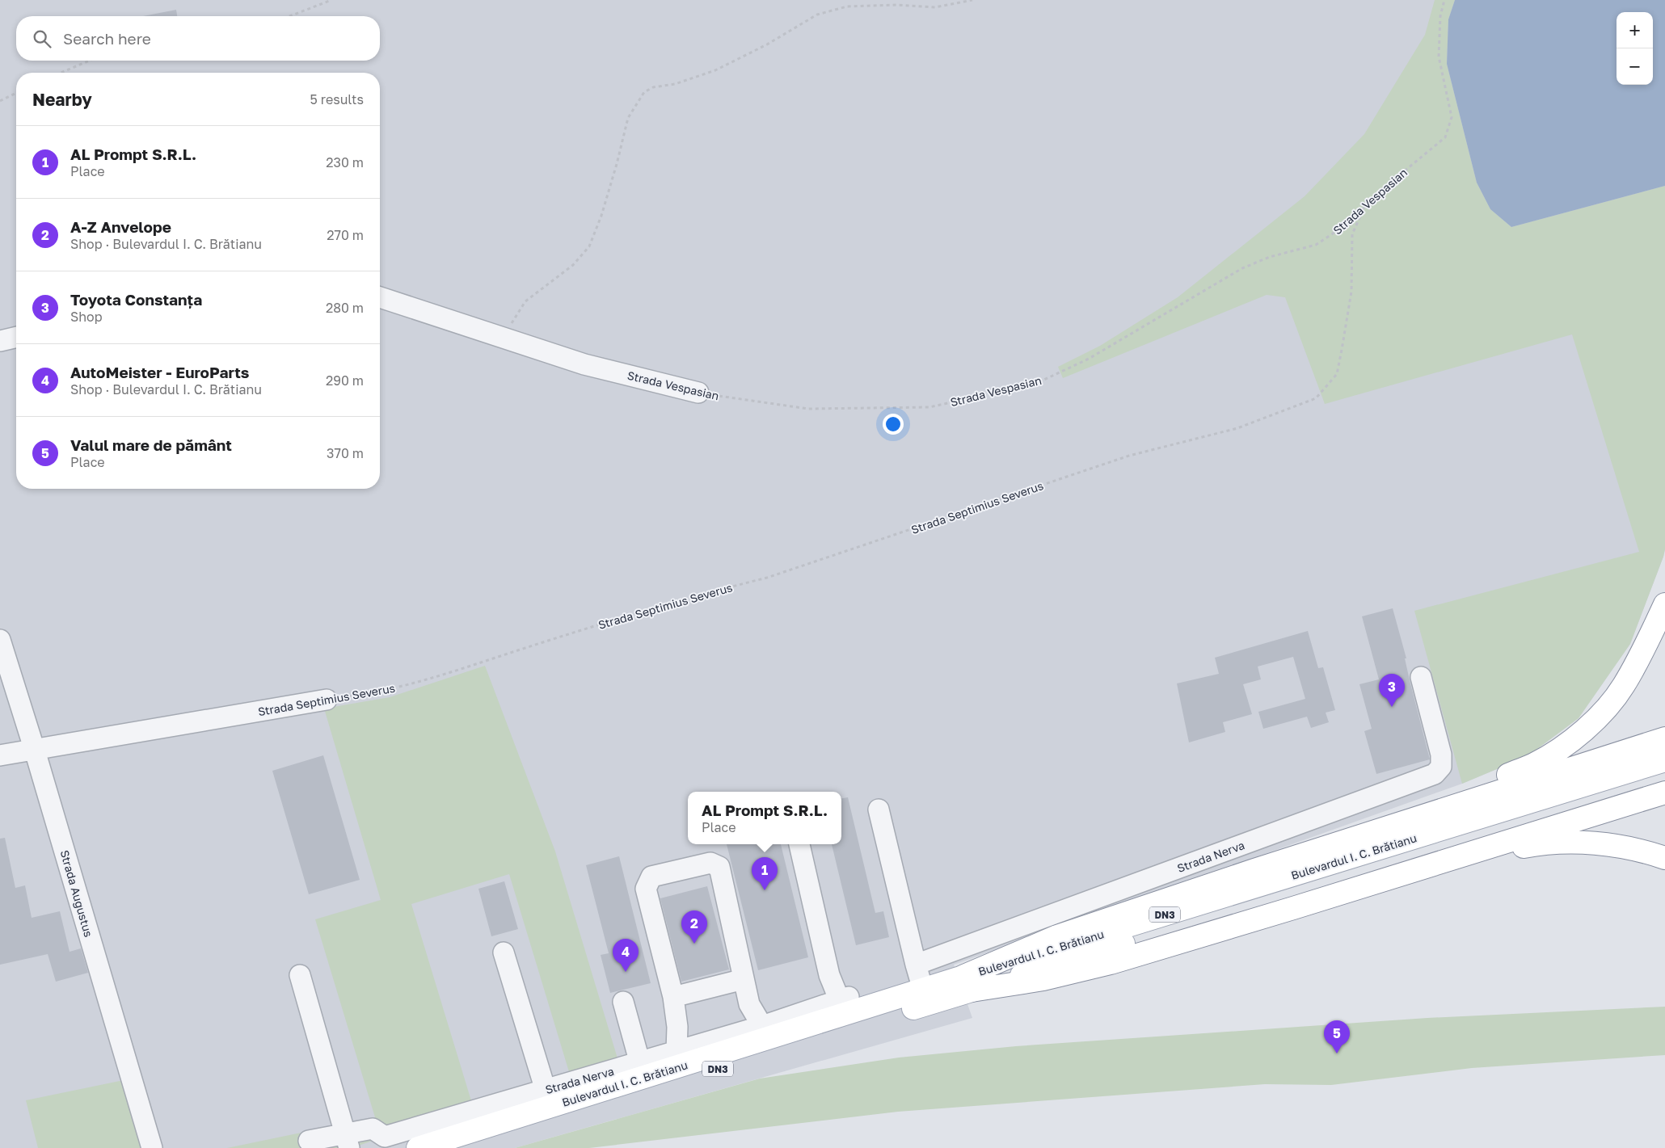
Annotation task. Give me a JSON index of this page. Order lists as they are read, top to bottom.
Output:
{
  "streets": {
    "main road": ["Bulevardul I. C. Brătianu", "DN3"],
    "lane": [
      "Strada Vespasian",
      "Strada Septimius Severus",
      "Strada Nerva",
      "Strada Augustus"
    ]
  },
  "crossings": [
    ["Strada Vespasian", "Strada Septimius Severus"],
    ["Strada Septimius Severus", "Strada Augustus"],
    ["Strada Nerva", "Bulevardul I. C. Brătianu"]
  ],
  "page": {
    "map_buttons": ["+", "−"],
    "search": "Search here",
    "heading": ["Nearby", "5 results"],
    "list": [
      {
        "mark": "1",
        "name": "AL Prompt S.R.L.",
        "note": "Place",
        "value": "230 m"
      },
      {
        "mark": "2",
        "name": "A-Z Anvelope",
        "note": "Shop · Bulevardul I. C. Brătianu",
        "value": "270 m"
      },
      {
        "mark": "3",
        "name": "Toyota Constanța",
        "note": "Shop",
        "value": "280 m"
      },
      {
        "mark": "4",
        "name": "AutoMeister - EuroParts",
        "note": "Shop · Bulevardul I. C. Brătianu",
        "value": "290 m"
      },
      {
        "mark": "5",
        "name": "Valul mare de pământ",
        "note": "Place",
        "value": "370 m"
      }
    ],
    "pins": [
      "3",
      "1",
      "2",
      "4",
      "5"
    ],
    "popup": ["AL Prompt S.R.L.", "Place"]
  }
}
